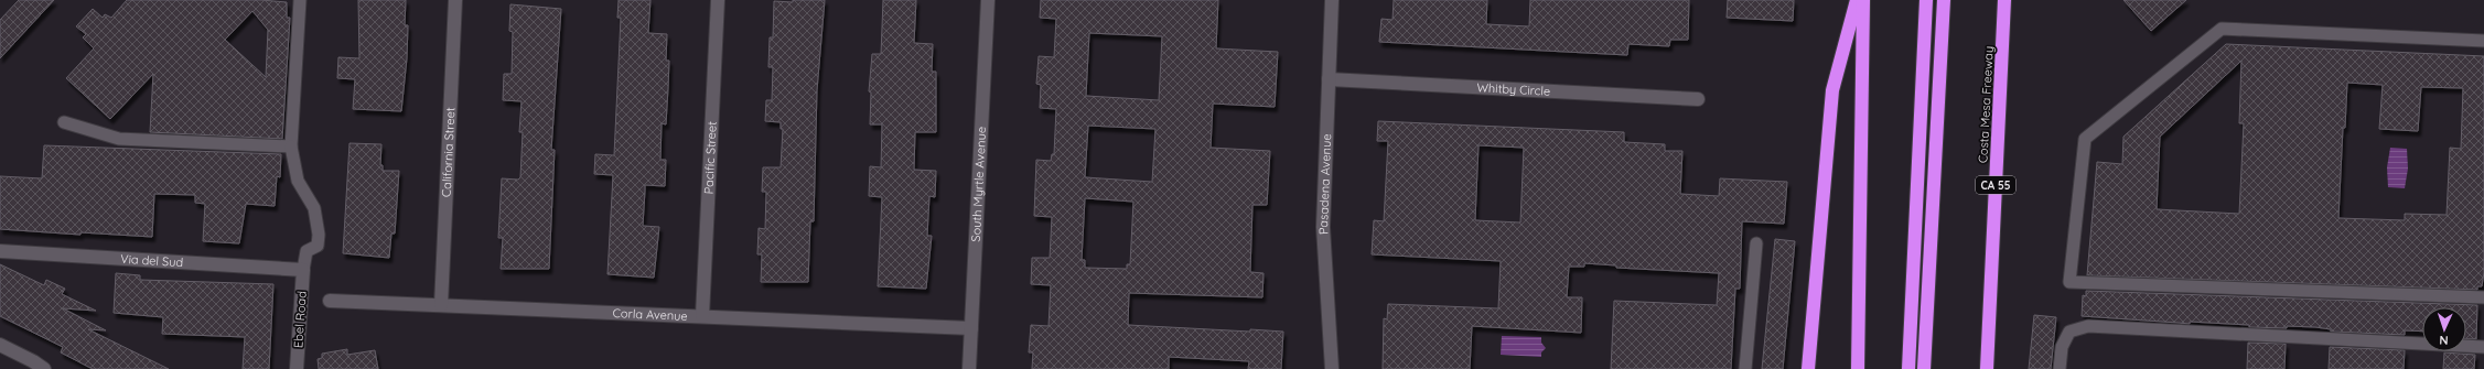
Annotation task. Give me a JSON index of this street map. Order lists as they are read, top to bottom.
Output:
{
  "streets": {
    "highway": ["Costa Mesa Freeway", "CA 55"],
    "street": [
      "Whitby Circle",
      "California Street",
      "Pacific Street",
      "South Myrtle Avenue",
      "Pasadena Avenue",
      "Via del Sud",
      "Corla Avenue",
      "Ebel Road"
    ]
  },
  "crossings": [
    ["Whitby Circle", "Pasadena Avenue"],
    ["California Street", "Corla Avenue"],
    ["Pacific Street", "Corla Avenue"],
    ["South Myrtle Avenue", "Corla Avenue"],
    ["Via del Sud", "Ebel Road"]
  ],
  "north": "bottom"
}
